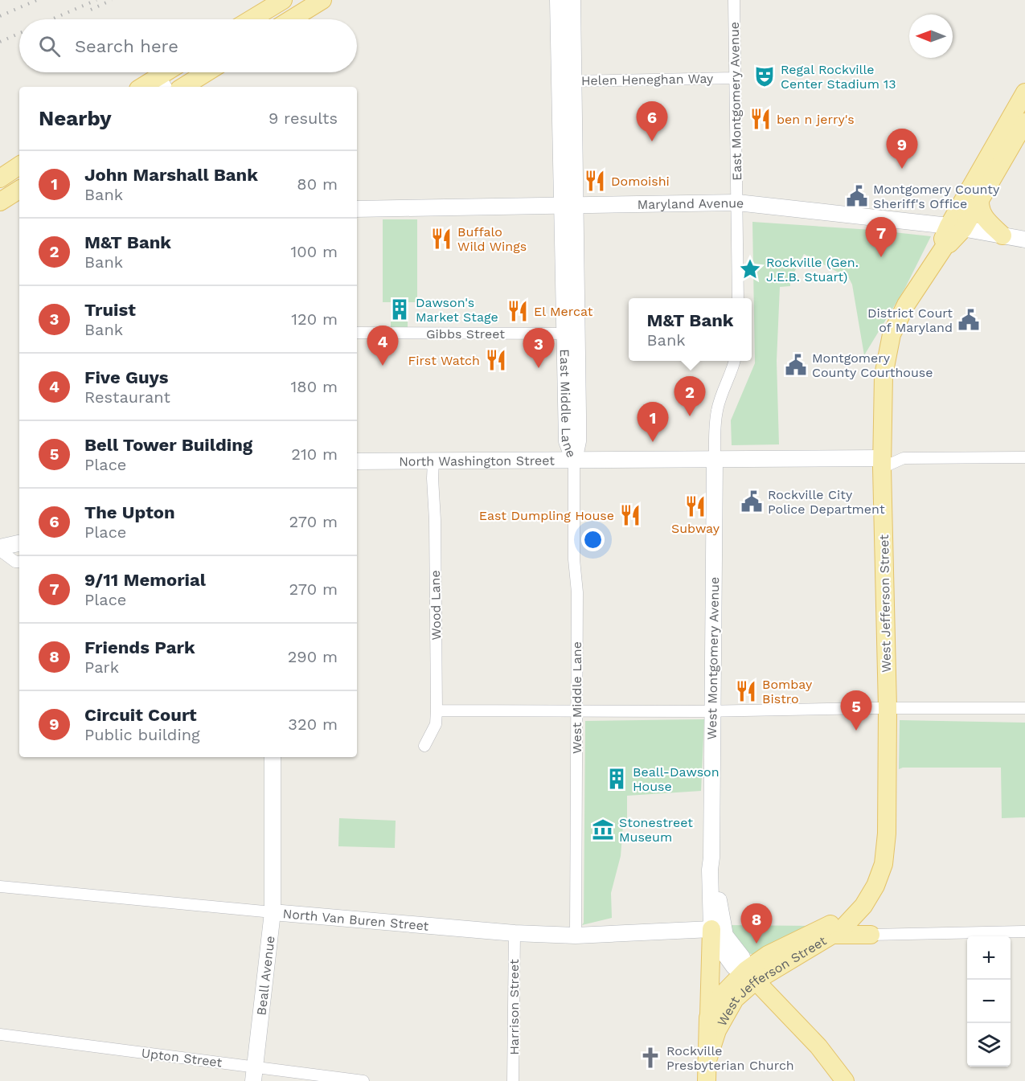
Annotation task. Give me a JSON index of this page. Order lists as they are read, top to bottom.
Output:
{
  "streets": {
    "main road": ["West Jefferson Street"],
    "street": [
      "Helen Heneghan Way",
      "East Montgomery Avenue",
      "Maryland Avenue",
      "Gibbs Street",
      "East Middle Lane",
      "North Washington Street",
      "Wood Lane",
      "West Montgomery Avenue",
      "West Middle Lane",
      "North Van Buren Street",
      "Beall Avenue",
      "Harrison Street",
      "Upton Street"
    ]
  },
  "crossings": [
    ["Helen Heneghan Way", "East Montgomery Avenue"],
    ["Helen Heneghan Way", "East Middle Lane"],
    ["East Montgomery Avenue", "Maryland Avenue"],
    ["Maryland Avenue", "East Middle Lane"],
    ["Maryland Avenue", "West Jefferson Street"],
    ["Gibbs Street", "East Middle Lane"],
    ["East Middle Lane", "North Washington Street"],
    ["East Middle Lane", "West Middle Lane"],
    ["North Washington Street", "West Jefferson Street"],
    ["North Washington Street", "Wood Lane"],
    ["North Washington Street", "West Montgomery Avenue"],
    ["North Washington Street", "West Middle Lane"],
    ["West Jefferson Street", "West Montgomery Avenue"],
    ["West Montgomery Avenue", "North Van Buren Street"],
    ["West Middle Lane", "North Van Buren Street"],
    ["North Van Buren Street", "Beall Avenue"],
    ["North Van Buren Street", "Harrison Street"],
    ["Beall Avenue", "Upton Street"]
  ],
  "places": {
    "theatre": ["Regal Rockville Center Stadium 13"],
    "restaurant": [
      "ben n jerry's",
      "Domoishi",
      "Buffalo Wild Wings",
      "El Mercat",
      "First Watch",
      "Subway",
      "East Dumpling House",
      "Bombay Bistro"
    ],
    "public building": [
      "Montgomery County Sheriff's Office",
      "District Court of Maryland",
      "Montgomery County Courthouse",
      "Rockville City Police Department"
    ],
    "place": ["Rockville (Gen. J.E.B. Stuart)"],
    "building": ["Dawson's Market Stage", "Beall-Dawson House"],
    "museum": ["Stonestreet Museum"],
    "church": ["Rockville Presbyterian Church"]
  },
  "north": "left",
  "page": {
    "search": "Search here",
    "heading": ["Nearby", "9 results"],
    "pins": [
      "6",
      "9",
      "7",
      "4",
      "3",
      "2",
      "1",
      "5",
      "8"
    ],
    "list": [
      {
        "mark": "1",
        "name": "John Marshall Bank",
        "note": "Bank",
        "value": "80 m"
      },
      {
        "mark": "2",
        "name": "M&T Bank",
        "note": "Bank",
        "value": "100 m"
      },
      {
        "mark": "3",
        "name": "Truist",
        "note": "Bank",
        "value": "120 m"
      },
      {
        "mark": "4",
        "name": "Five Guys",
        "note": "Restaurant",
        "value": "180 m"
      },
      {
        "mark": "5",
        "name": "Bell Tower Building",
        "note": "Place",
        "value": "210 m"
      },
      {
        "mark": "6",
        "name": "The Upton",
        "note": "Place",
        "value": "270 m"
      },
      {
        "mark": "7",
        "name": "9/11 Memorial",
        "note": "Place",
        "value": "270 m"
      },
      {
        "mark": "8",
        "name": "Friends Park",
        "note": "Park",
        "value": "290 m"
      },
      {
        "mark": "9",
        "name": "Circuit Court",
        "note": "Public building",
        "value": "320 m"
      }
    ],
    "popup": ["M&T Bank", "Bank"],
    "map_buttons": ["+", "−"]
  }
}
